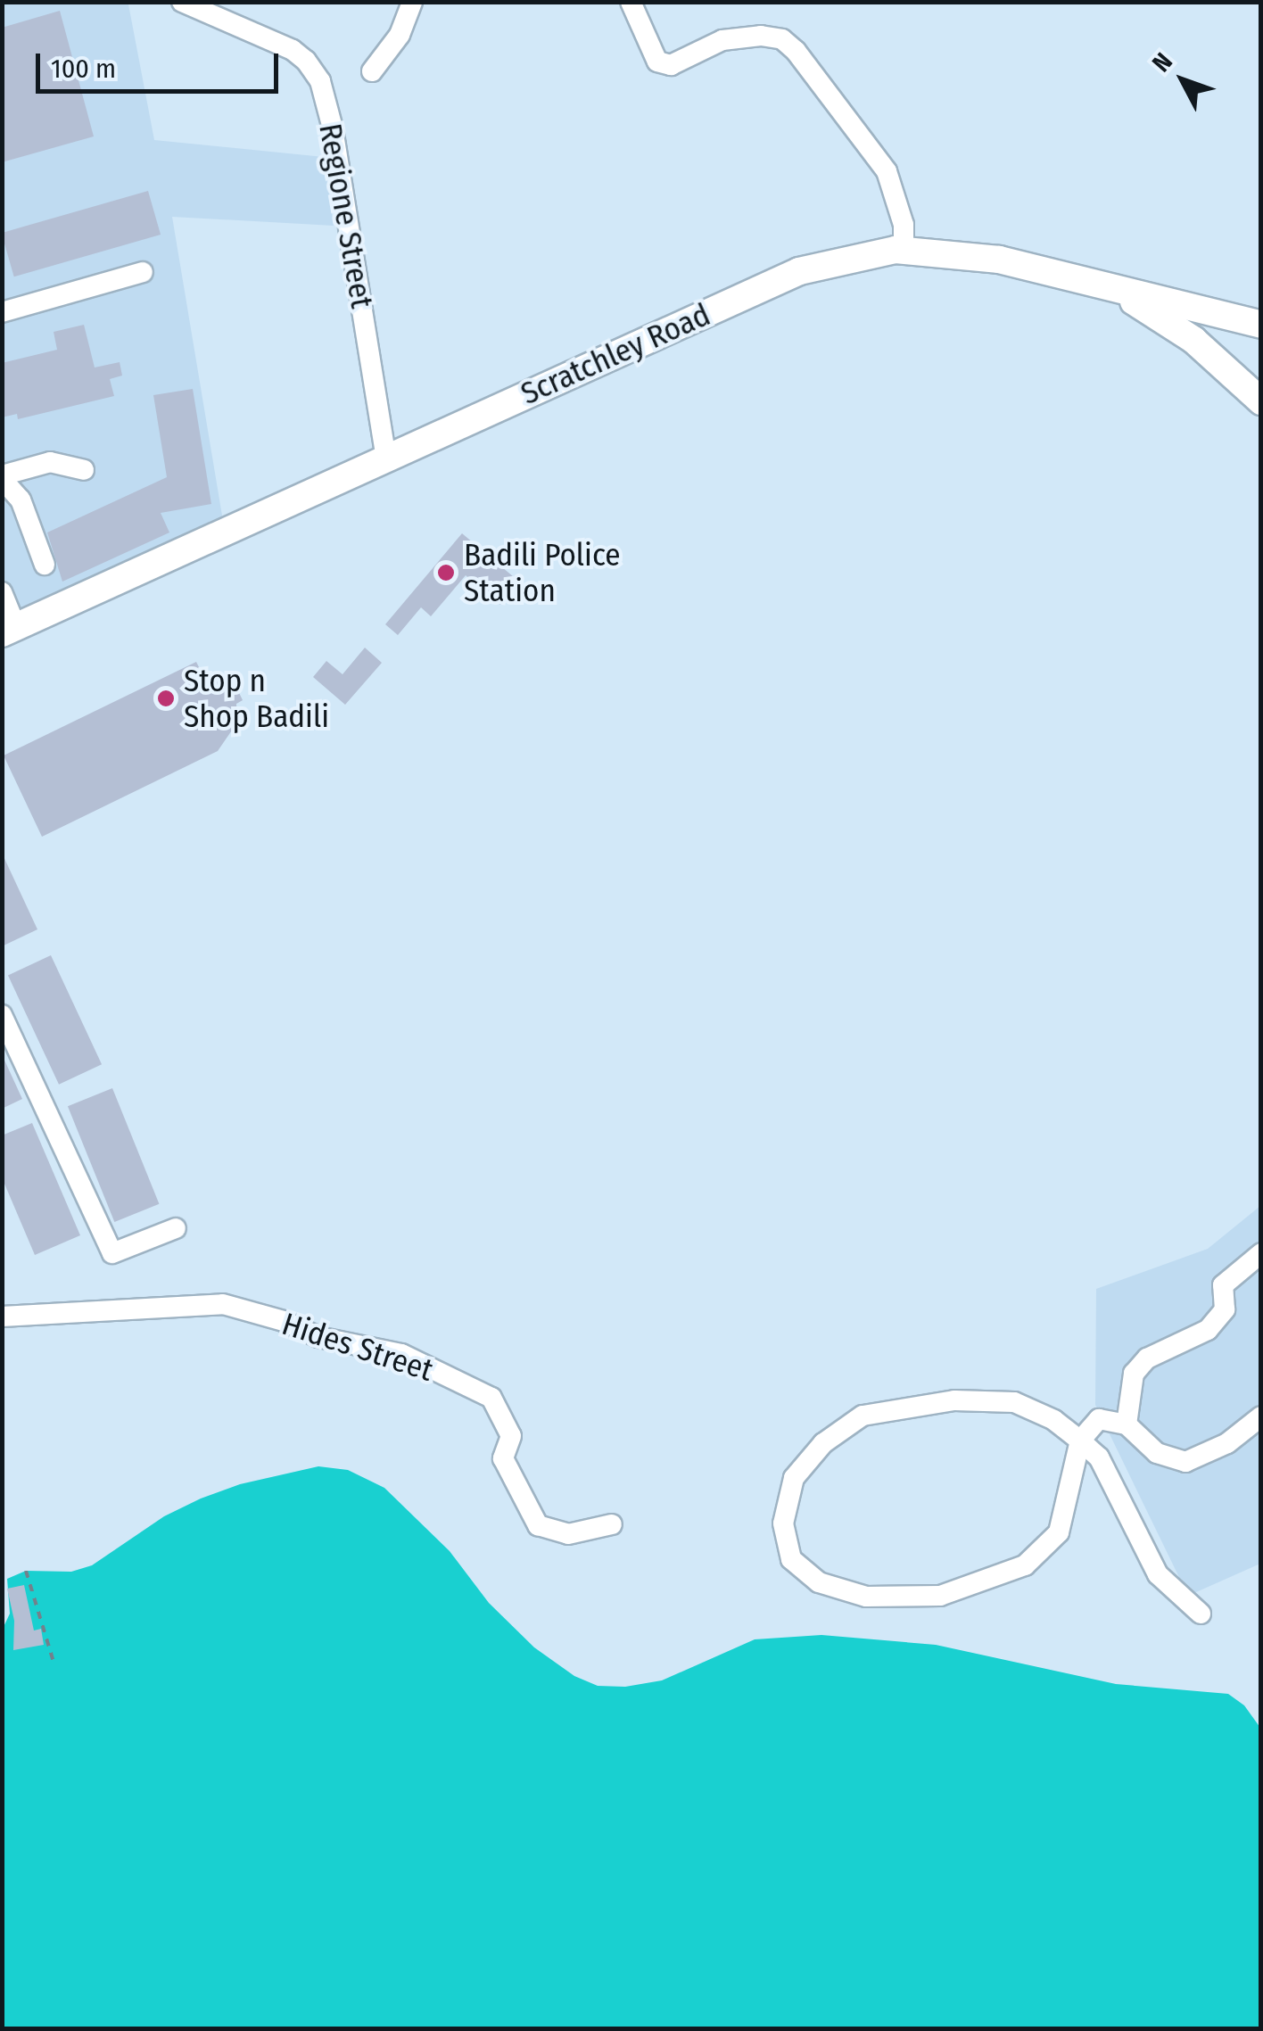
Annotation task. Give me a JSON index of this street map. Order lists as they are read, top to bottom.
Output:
{
  "streets": {
    "main road": ["Scratchley Road"],
    "street": ["Regione Street", "Hides Street"]
  },
  "crossings": [
    ["Regione Street", "Scratchley Road"]
  ],
  "places": ["Badili Police Station", "Stop n Shop Badili"],
  "scale_bar": "100 m",
  "north": "top left"
}
